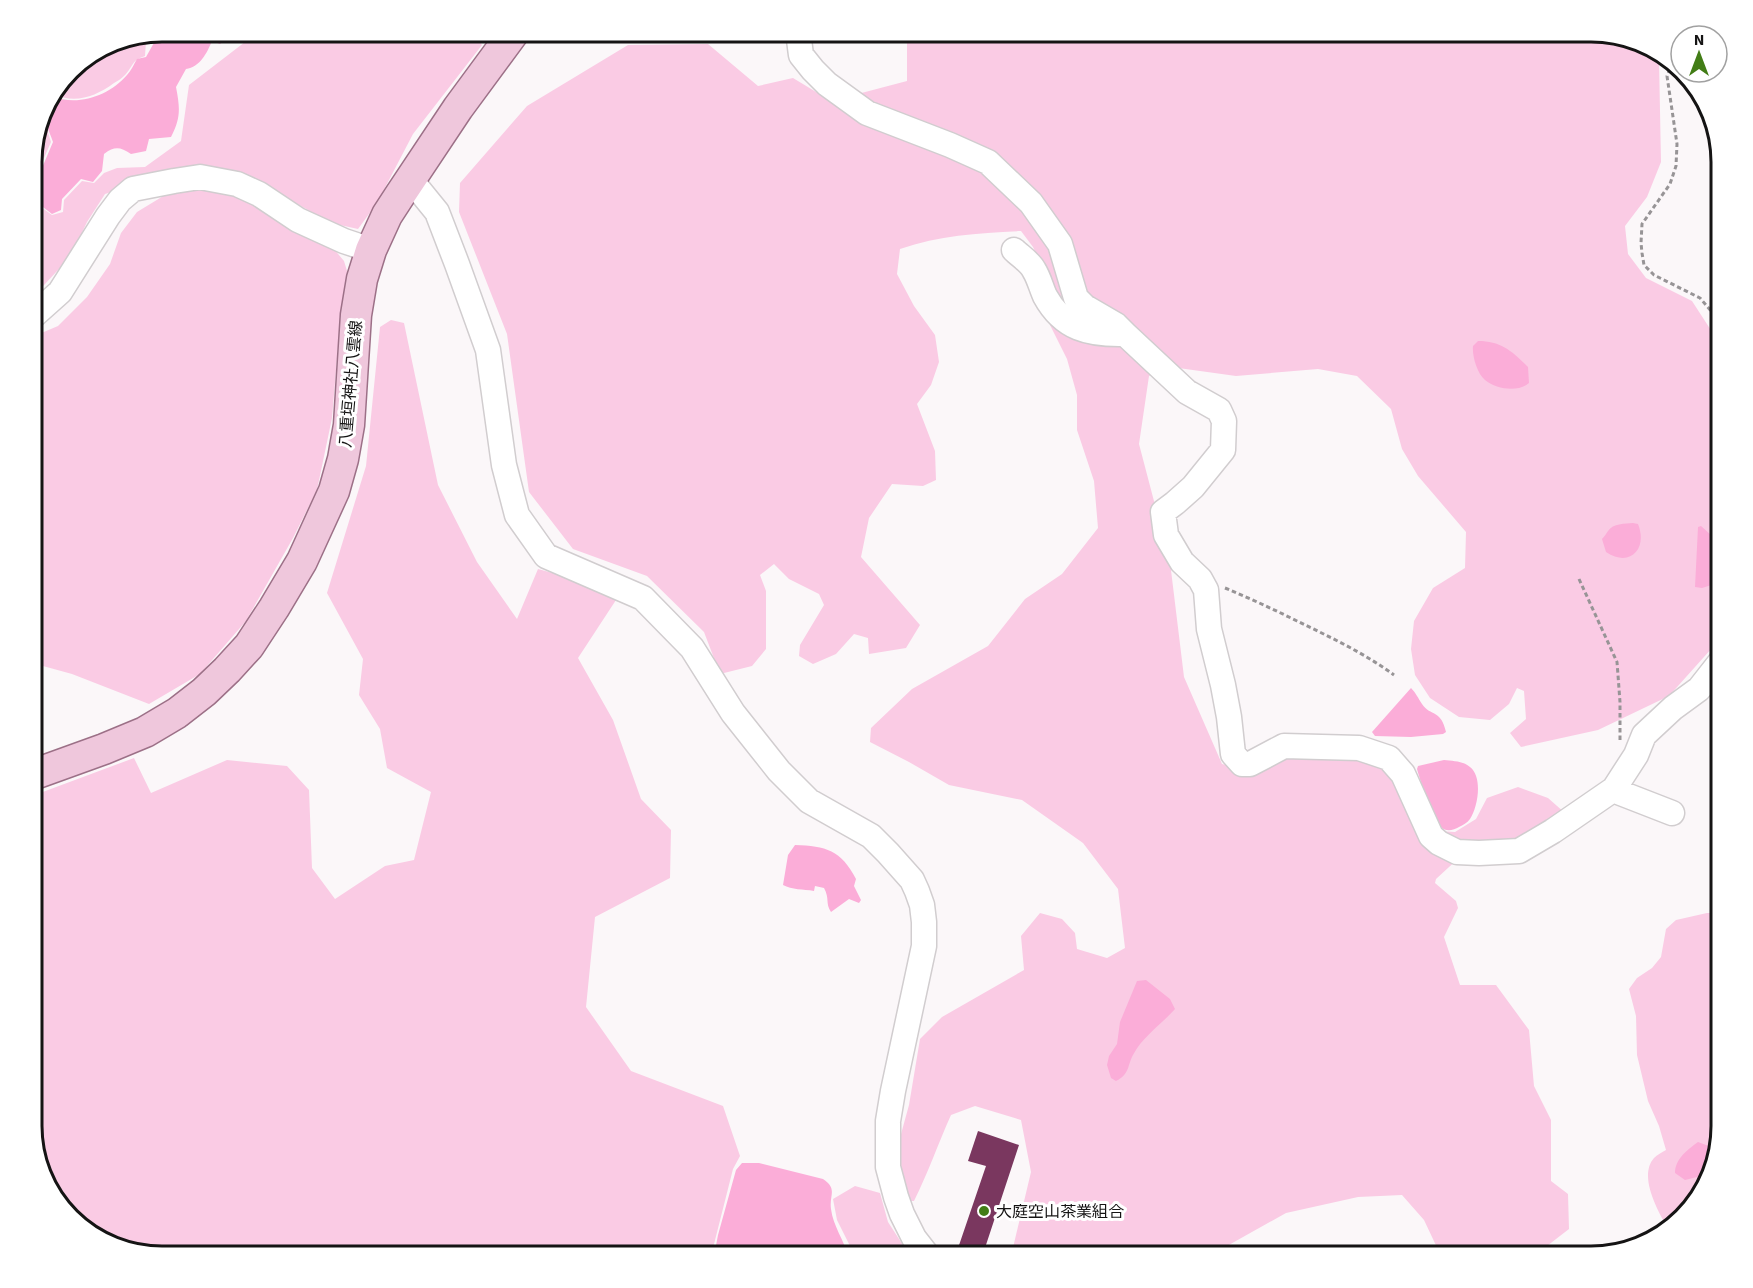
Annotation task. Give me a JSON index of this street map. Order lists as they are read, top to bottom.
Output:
{
  "streets": {
    "main road": ["八重垣神社八雲線"]
  },
  "places": ["大庭空山茶業組合"],
  "north": "top"
}
